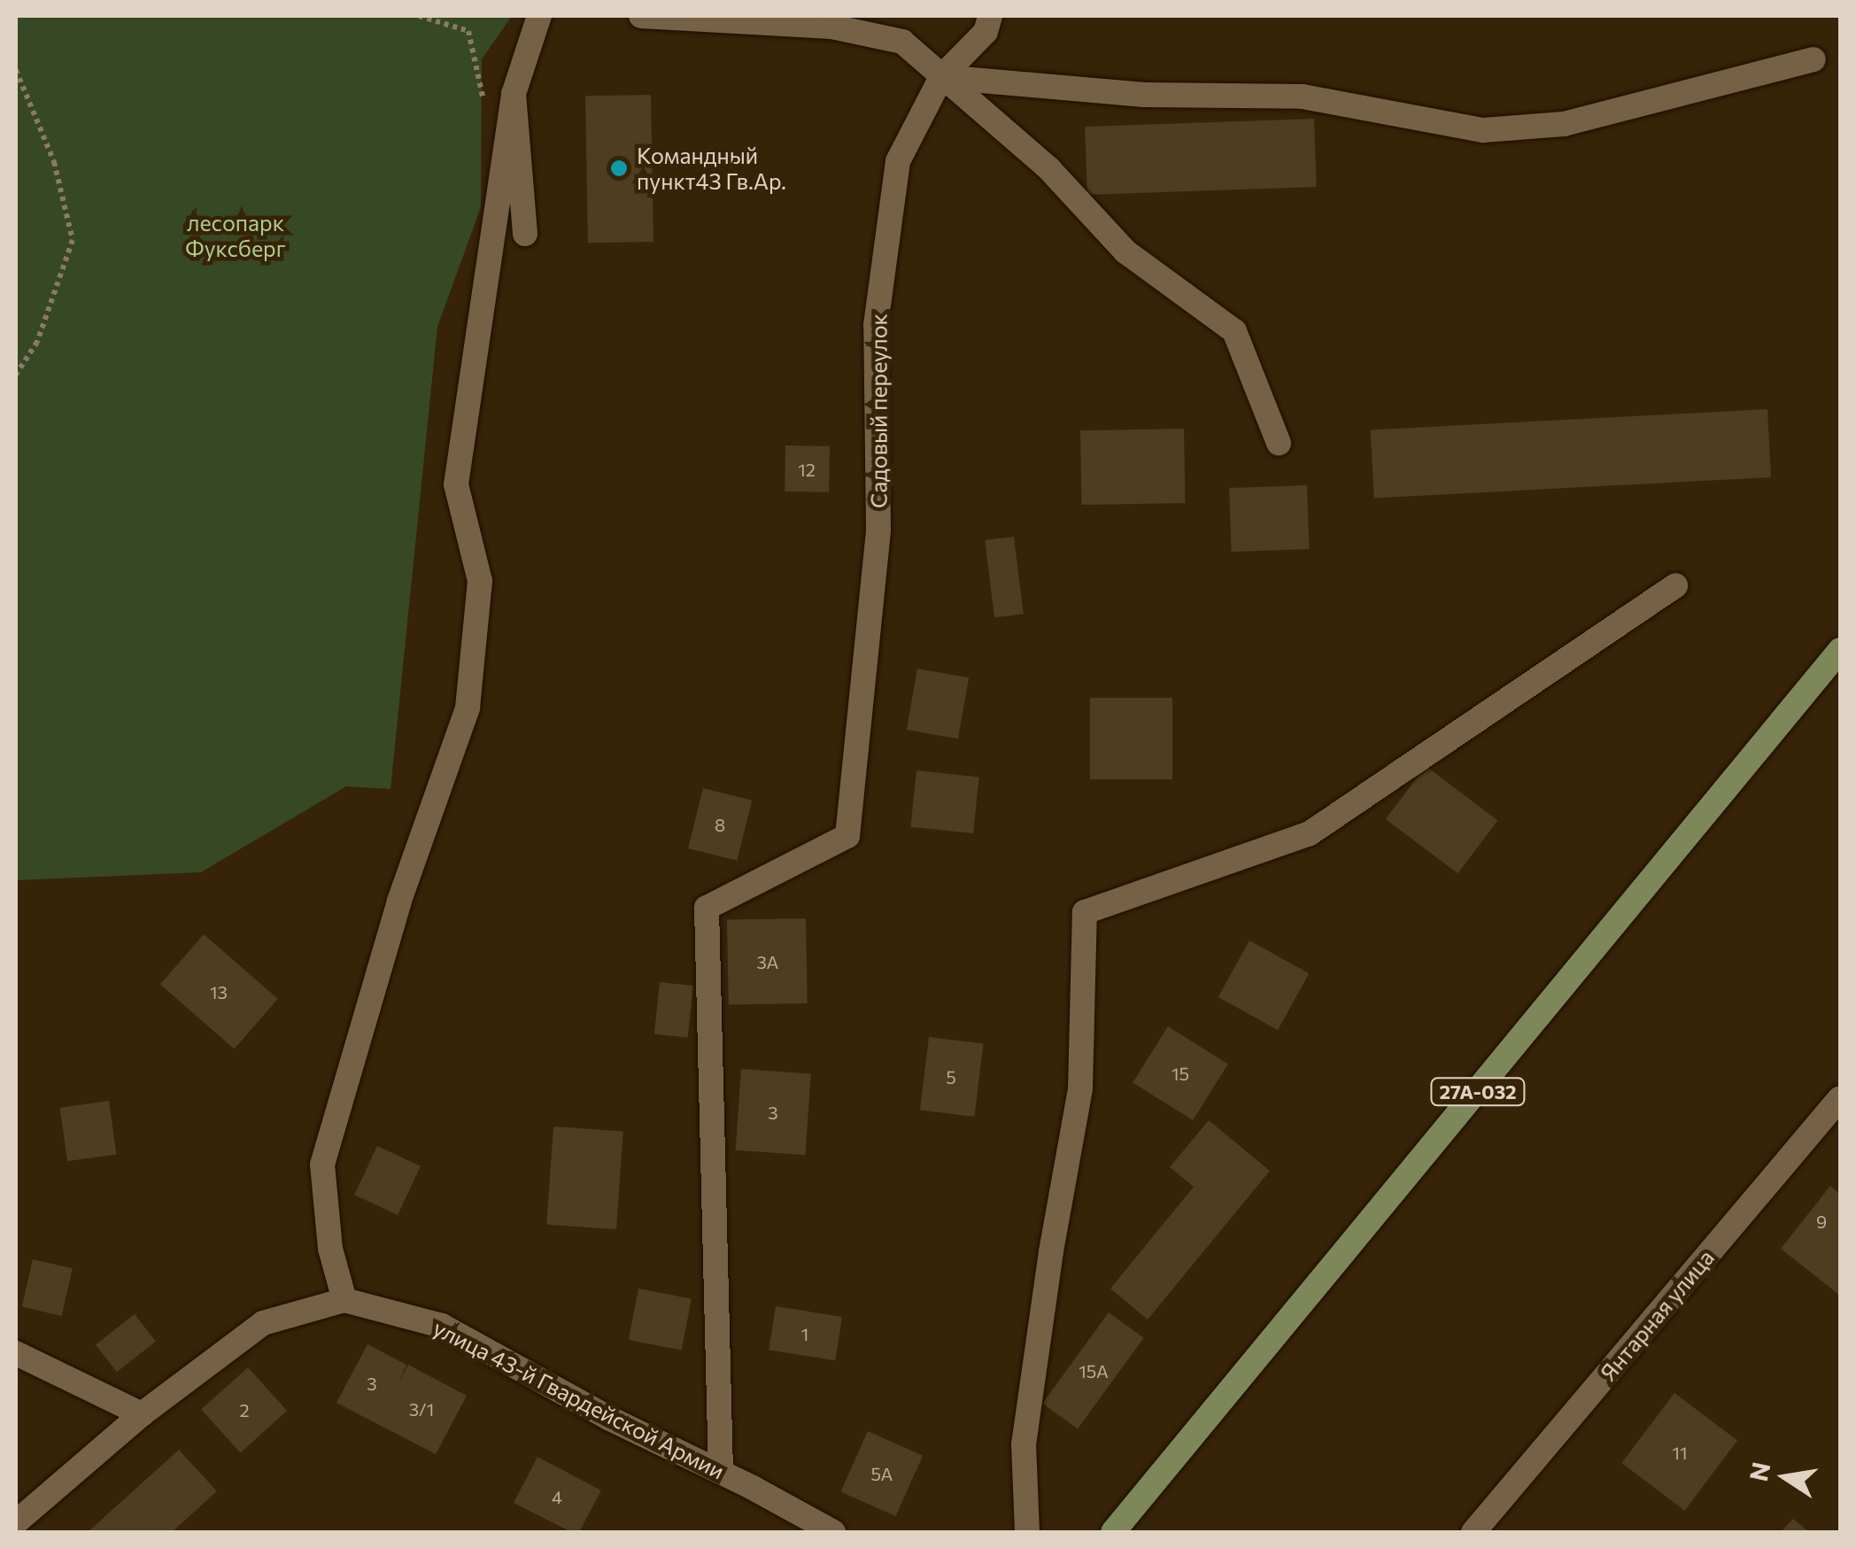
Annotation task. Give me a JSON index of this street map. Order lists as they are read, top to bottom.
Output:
{
  "streets": {
    "main road": ["27А-032"],
    "street": ["Садовый переулок", "Янтарная улица", "улица 43-й Гвардейской Армии"]
  },
  "crossings": [
    ["Садовый переулок", "улица 43-й Гвардейской Армии"]
  ],
  "parks": ["лесопарк Фуксберг"],
  "places": ["Командный пункт43 Гв.Ар."],
  "house_numbers": [
    "12",
    "8",
    "3А",
    "13",
    "15",
    "5",
    "3",
    "9",
    "1",
    "15А",
    "3",
    "3/1",
    "2",
    "11",
    "5А",
    "4"
  ],
  "north": "left"
}
